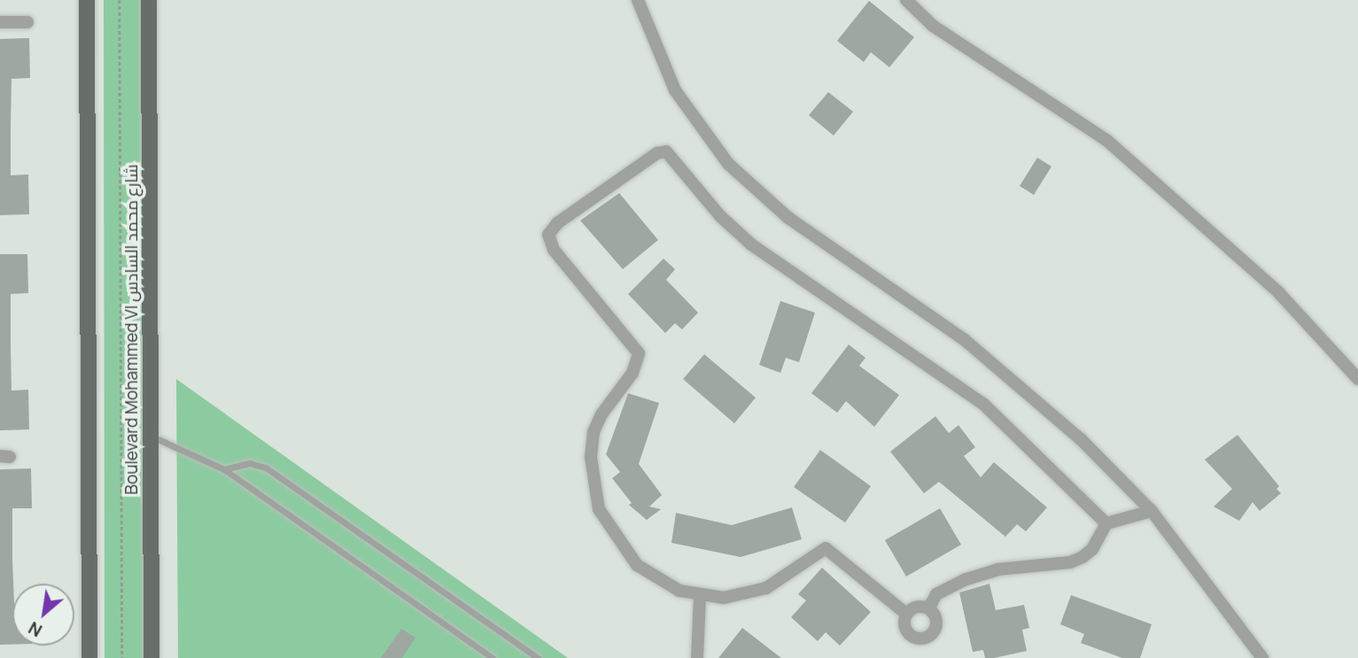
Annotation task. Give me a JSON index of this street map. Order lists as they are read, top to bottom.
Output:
{
  "streets": {
    "main road": ["Boulevard Mohammed VI شارع محمد السادس"]
  },
  "north": "bottom left"
}
